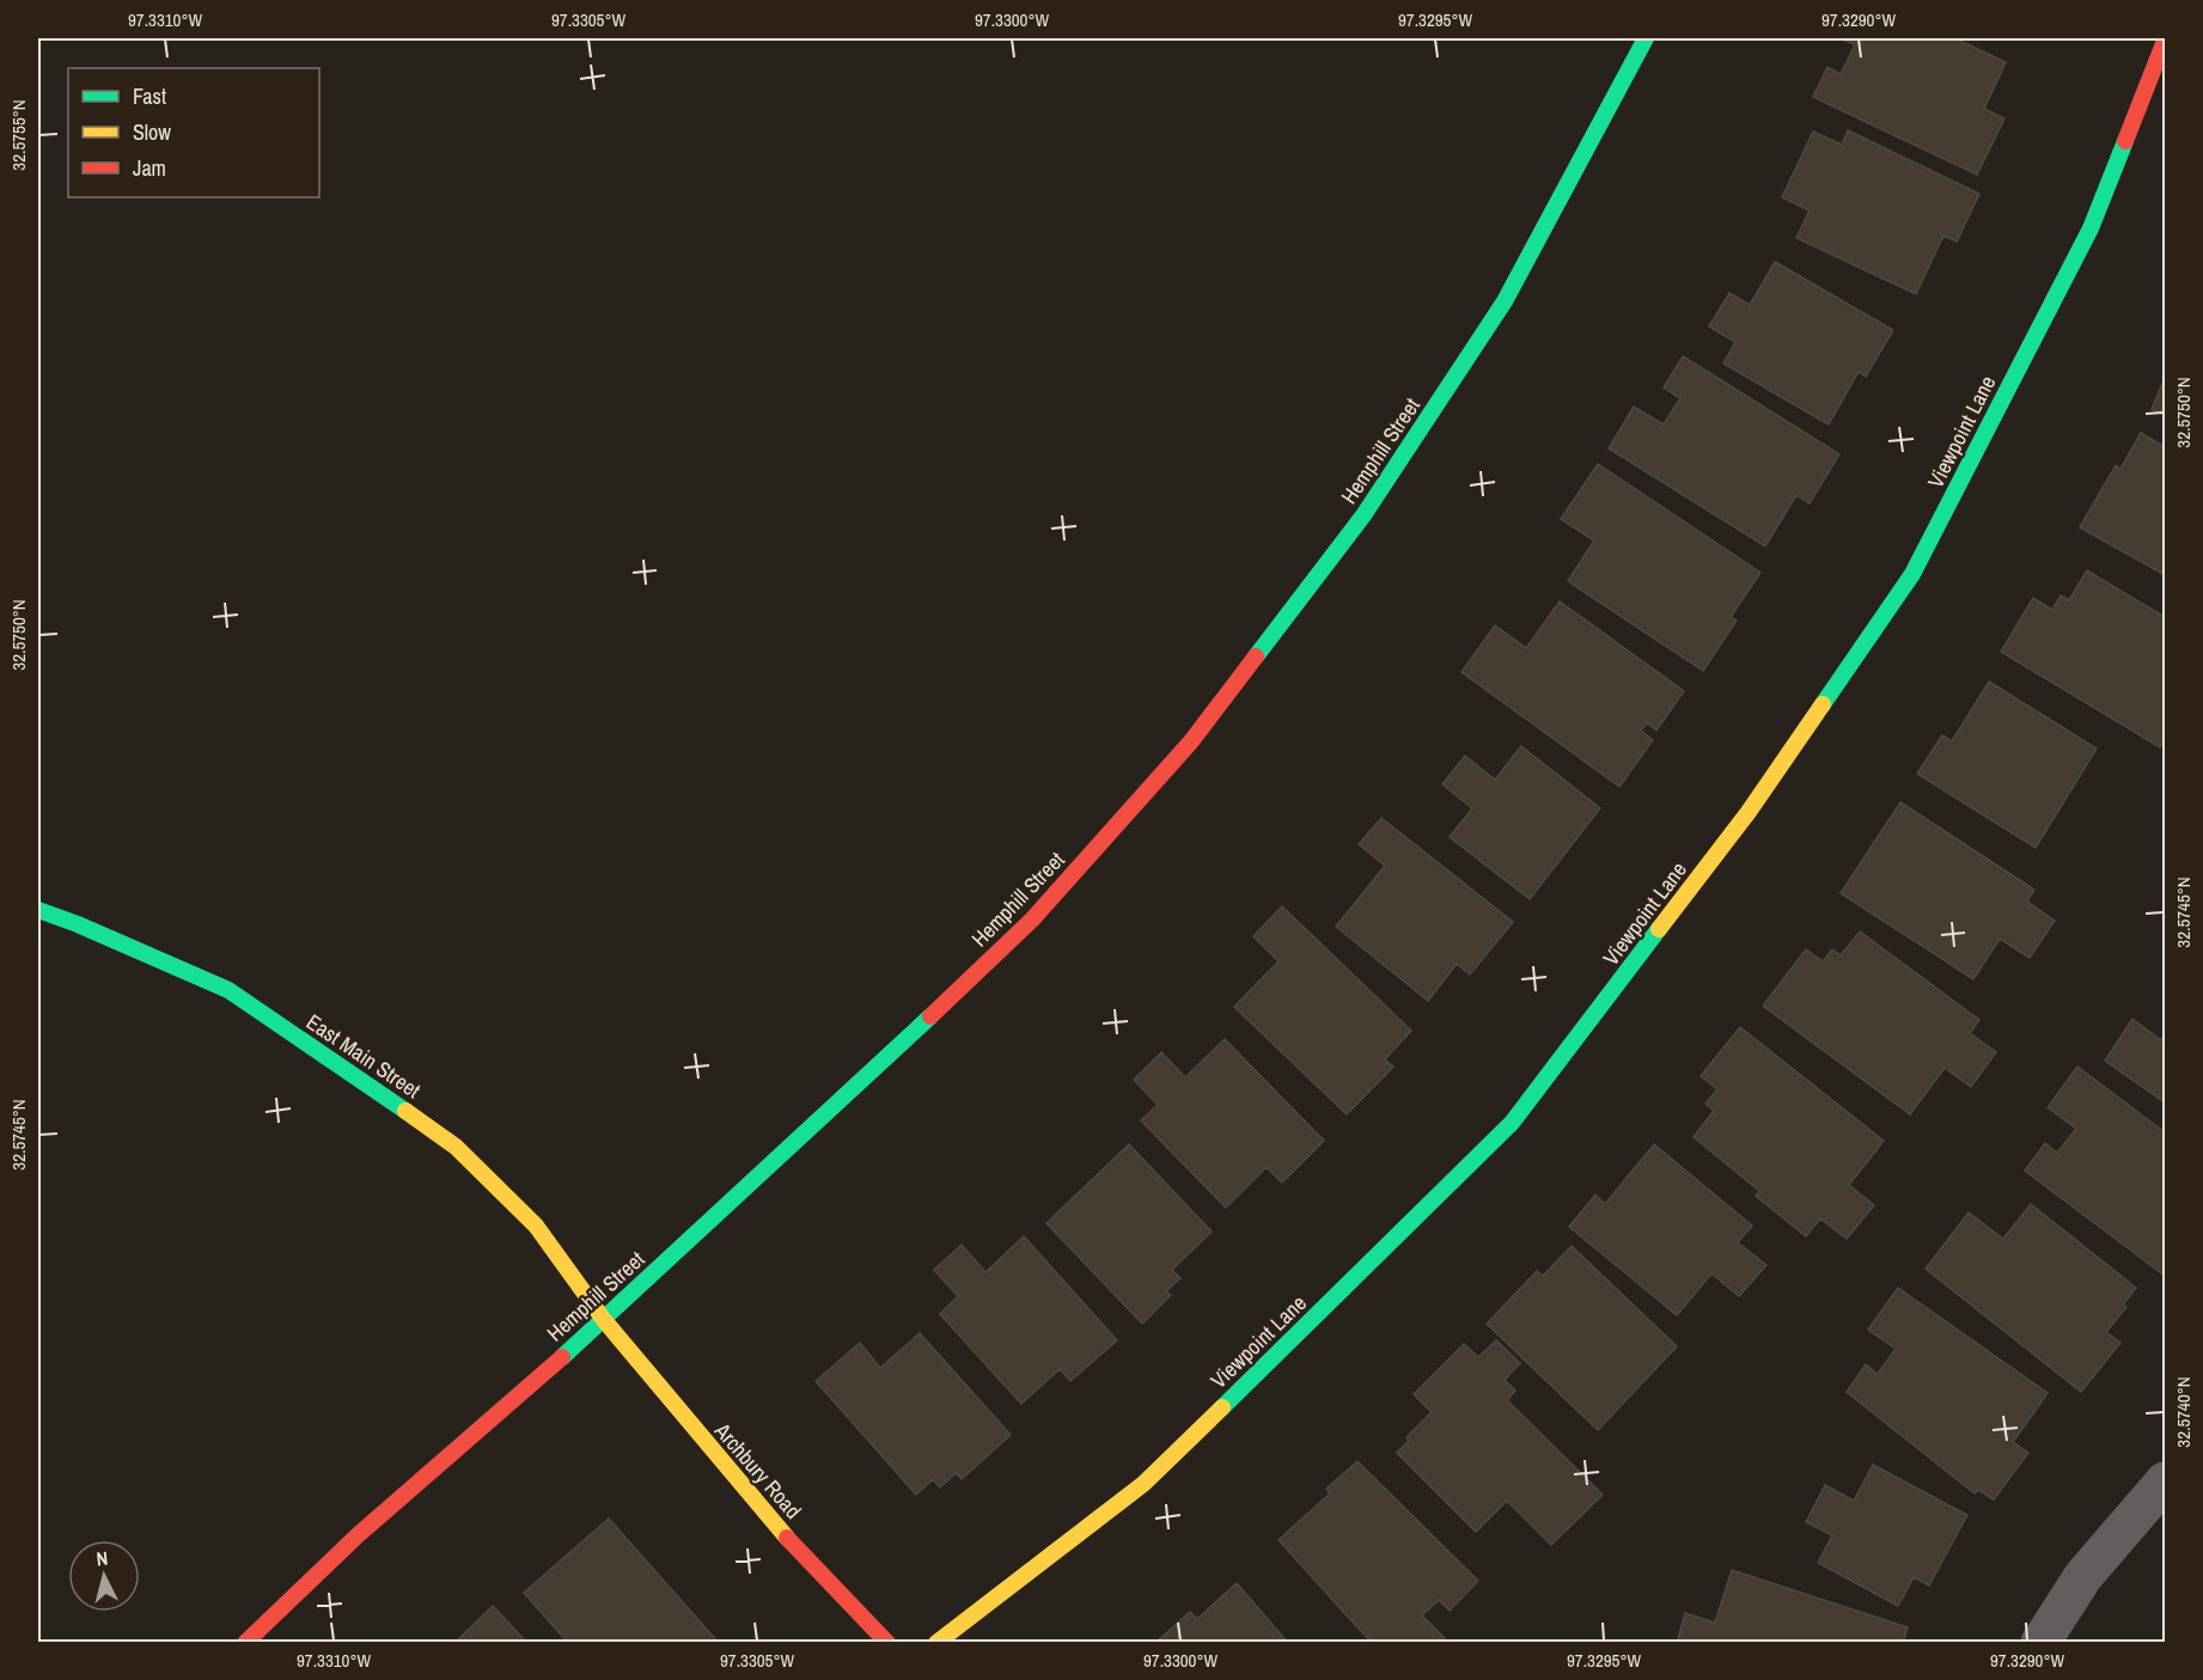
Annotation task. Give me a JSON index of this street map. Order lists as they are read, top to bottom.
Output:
{
  "streets": {
    "street": [
      "Viewpoint Lane",
      "Hemphill Street",
      "East Main Street",
      "Archbury Road"
    ]
  },
  "crossings": [
    ["Hemphill Street", "East Main Street"],
    ["Hemphill Street", "Archbury Road"],
    ["East Main Street", "Archbury Road"]
  ],
  "legend": ["Fast", "Slow", "Jam"],
  "north": "top",
  "coordinates": [
    "97.3310°W",
    "97.3305°W",
    "97.3300°W",
    "97.3295°W",
    "97.3290°W",
    "32.5755°N",
    "32.5750°N",
    "32.5745°N",
    "32.5740°N"
  ]
}
